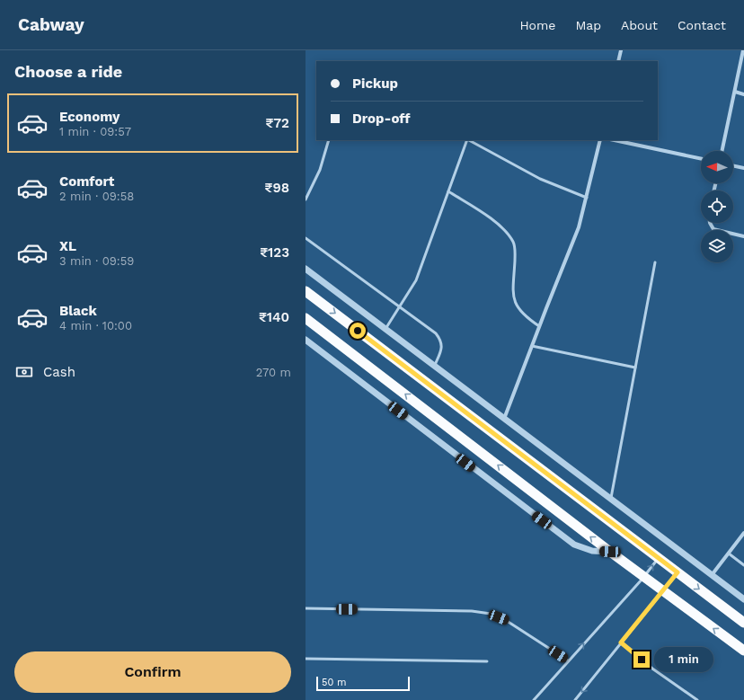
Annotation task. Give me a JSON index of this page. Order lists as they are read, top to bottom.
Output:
{
  "scale_bar": "50 m",
  "north": "left",
  "page": {
    "header": "Cabway",
    "nav": [
      "Home",
      "Map",
      "About",
      "Contact"
    ],
    "heading": "Choose a ride",
    "banner": ["Pickup", "Drop-off"],
    "list": [
      {
        "name": "Economy",
        "note": "1 min · 09:57",
        "value": "₹72"
      },
      {
        "name": "Comfort",
        "note": "2 min · 09:58",
        "value": "₹98"
      },
      {
        "name": "XL",
        "note": "3 min · 09:59",
        "value": "₹123"
      },
      {
        "name": "Black",
        "note": "4 min · 10:00",
        "value": "₹140"
      }
    ],
    "pay": ["Cash", "270 m"],
    "buttons": "Confirm",
    "bubble": "1 min",
    "scale": "50 m"
  }
}
